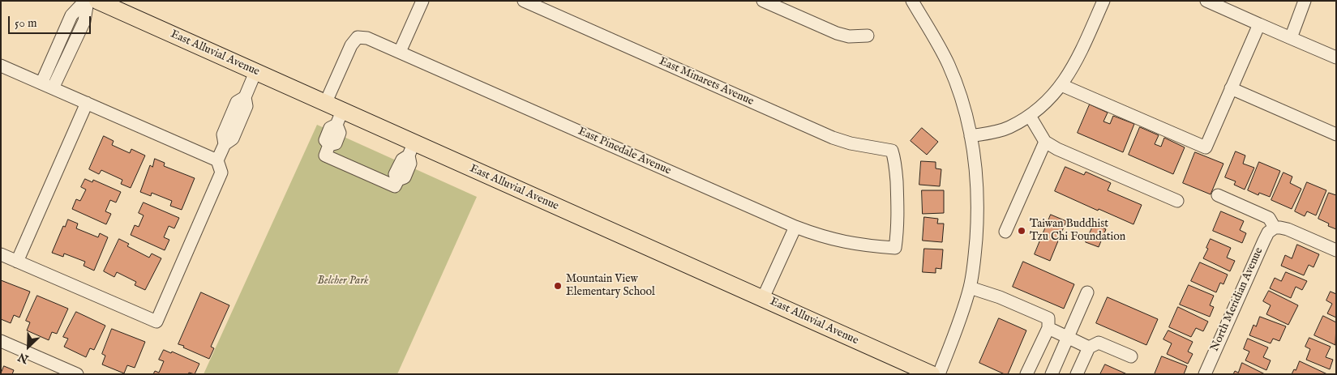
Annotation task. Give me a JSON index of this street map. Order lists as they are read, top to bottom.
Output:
{
  "streets": {
    "main road": ["East Alluvial Avenue"],
    "street": ["East Minarets Avenue", "East Pinedale Avenue", "North Meridian Avenue"]
  },
  "crossings": [
    ["East Alluvial Avenue", "East Pinedale Avenue"],
    ["East Minarets Avenue", "East Pinedale Avenue"]
  ],
  "parks": ["Belcher Park"],
  "places": ["Taiwan Buddhist Tzu Chi Foundation", "Mountain View Elementary School"],
  "scale_bar": "50 m",
  "north": "bottom left"
}
